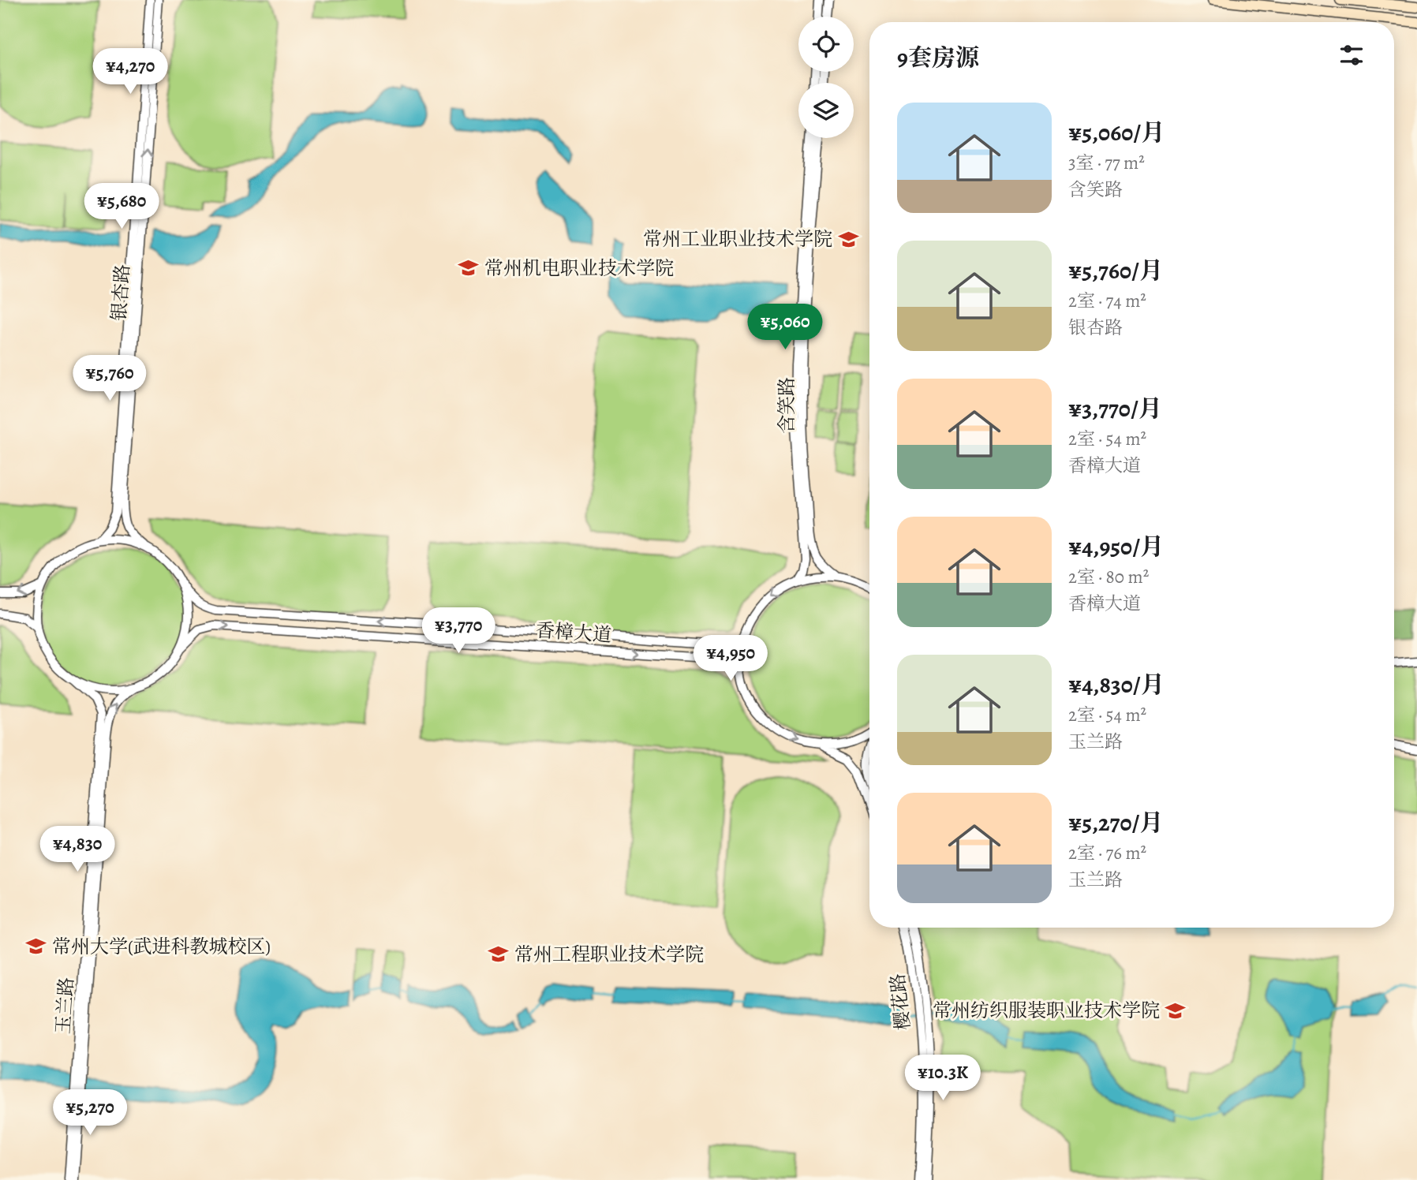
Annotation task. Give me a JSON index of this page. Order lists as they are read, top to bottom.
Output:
{
  "streets": {
    "street": [
      "银杏路",
      "含笑路",
      "香樟大道",
      "樱花路",
      "玉兰路"
    ]
  },
  "crossings": [
    ["银杏路", "香樟大道"],
    ["银杏路", "玉兰路"],
    ["香樟大道", "玉兰路"]
  ],
  "places": {
    "school or university": [
      "常州工业职业技术学院",
      "常州机电职业技术学院",
      "常州大学(武进科教城校区)",
      "常州工程职业技术学院",
      "常州纺织服装职业技术学院"
    ]
  },
  "page": {
    "heading": "9套房源",
    "price": [
      "¥4,270",
      "¥5,680",
      "¥5,060",
      "¥5,760",
      "¥3,770",
      "¥4,950",
      "¥4,830",
      "¥10.3K",
      "¥5,270"
    ],
    "list": [
      {
        "name": "¥5,060/月",
        "note": "3室 · 77 m² · 含笑路"
      },
      {
        "name": "¥5,760/月",
        "note": "2室 · 74 m² · 银杏路"
      },
      {
        "name": "¥3,770/月",
        "note": "2室 · 54 m² · 香樟大道"
      },
      {
        "name": "¥4,950/月",
        "note": "2室 · 80 m² · 香樟大道"
      },
      {
        "name": "¥4,830/月",
        "note": "2室 · 54 m² · 玉兰路"
      },
      {
        "name": "¥5,270/月",
        "note": "2室 · 76 m² · 玉兰路"
      }
    ]
  }
}
